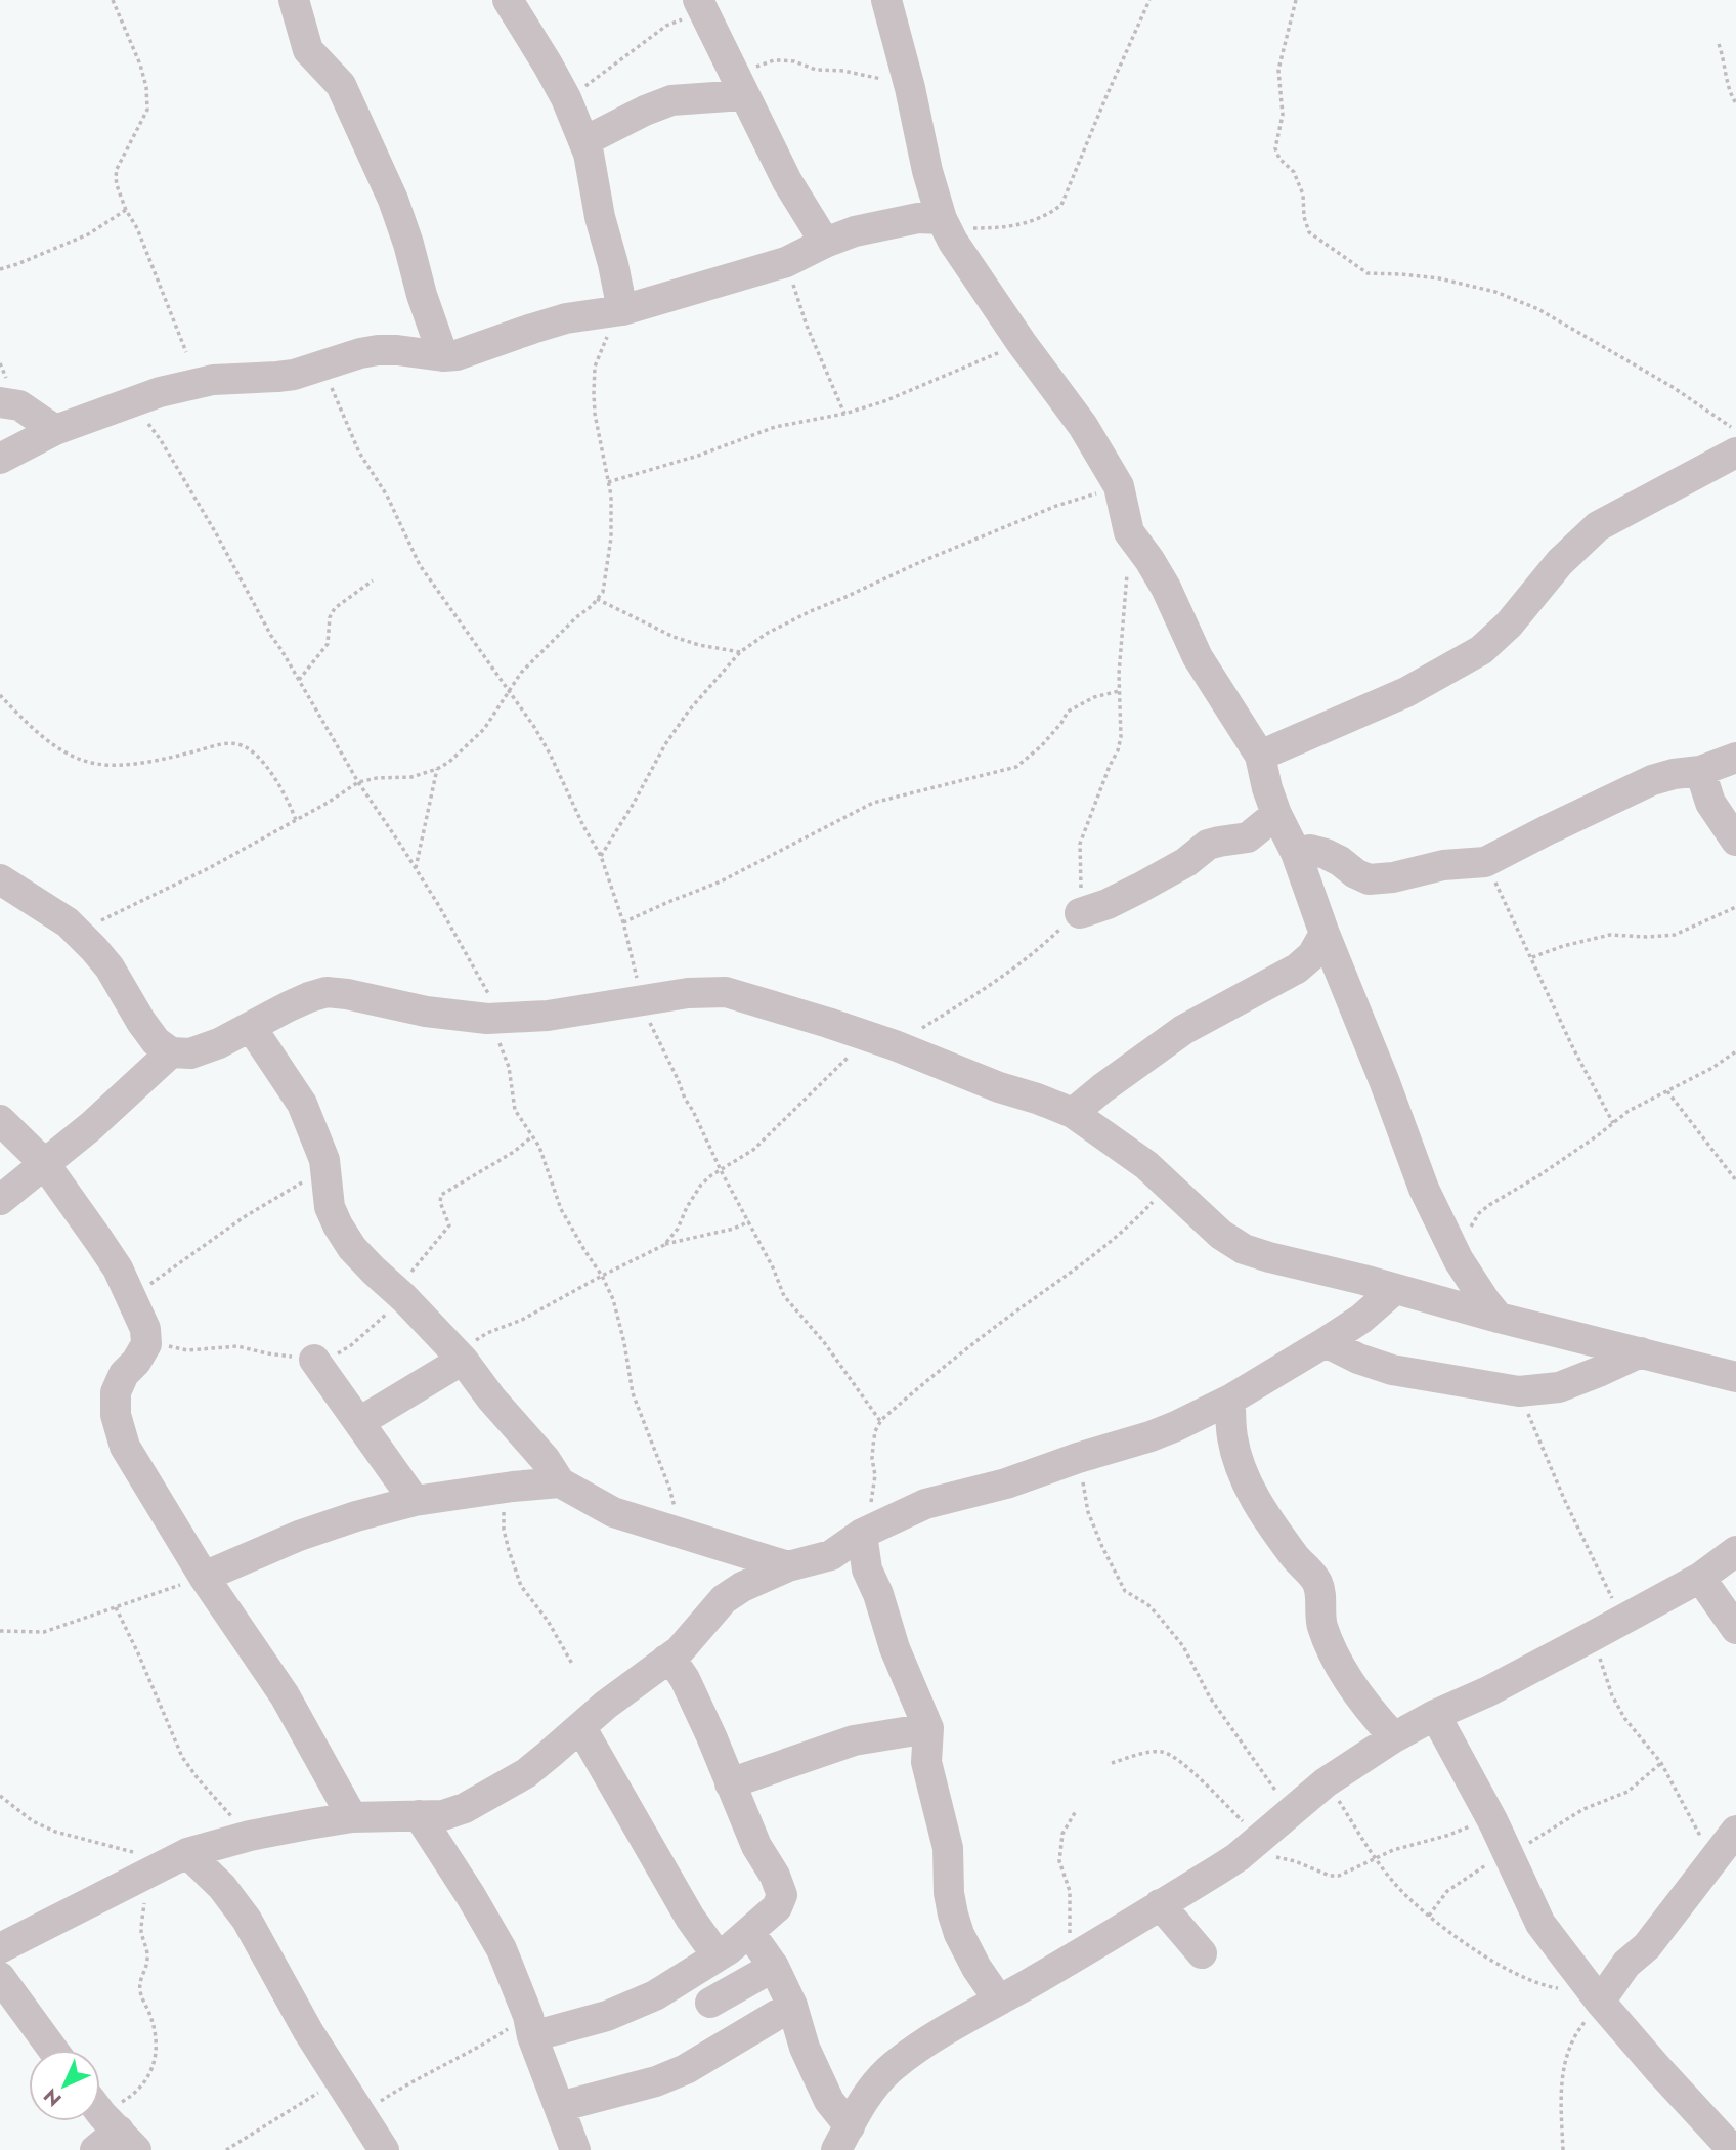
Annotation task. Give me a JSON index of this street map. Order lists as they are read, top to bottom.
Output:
{
  "north": "bottom left"
}
